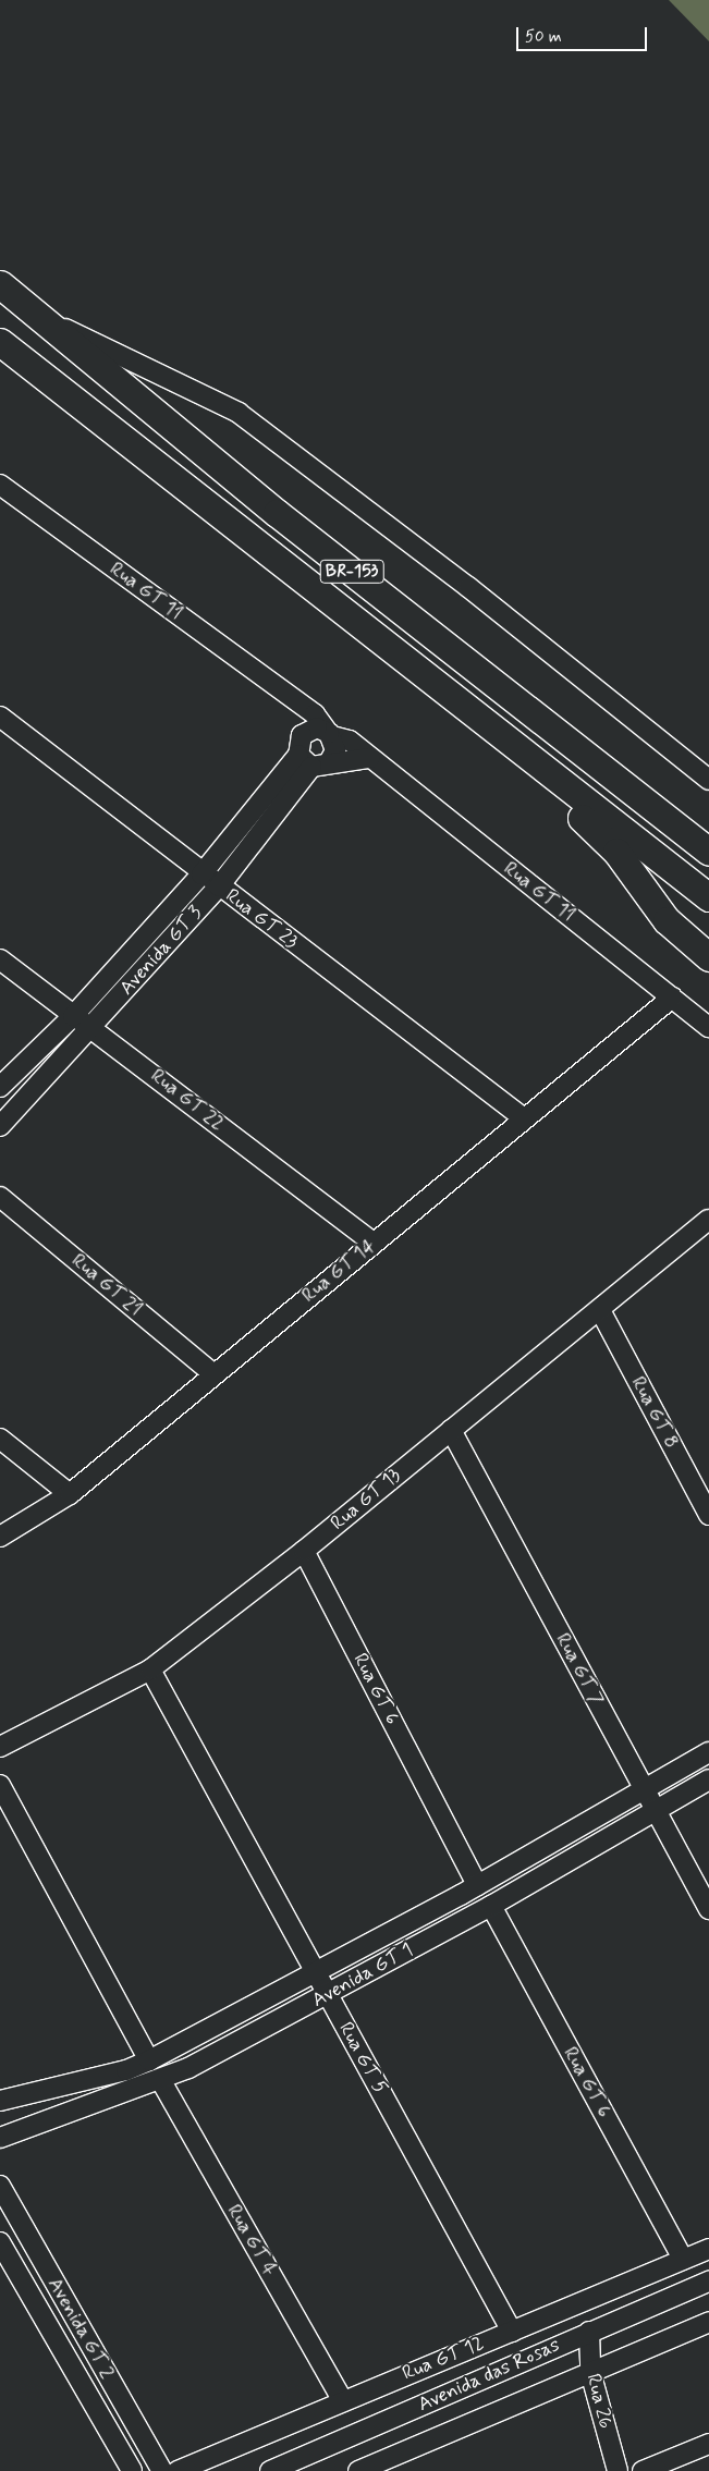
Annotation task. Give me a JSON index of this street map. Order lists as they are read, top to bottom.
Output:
{
  "streets": {
    "highway": ["BR-153"],
    "street": [
      "Rua GT 11",
      "Rua GT 23",
      "Avenida GT 3",
      "Rua GT 22",
      "Rua GT 14",
      "Rua GT 21",
      "Rua GT 8",
      "Rua GT 13",
      "Rua GT 7",
      "Rua GT 6",
      "Avenida GT 1",
      "Rua GT 5",
      "Rua GT 4",
      "Avenida GT 2",
      "Rua GT 12",
      "Avenida das Rosas",
      "Rua 26"
    ]
  },
  "crossings": [
    ["Rua GT 11", "Rua GT 14"],
    ["Rua GT 23", "Avenida GT 3"],
    ["Rua GT 23", "Rua GT 14"],
    ["Avenida GT 3", "Rua GT 22"],
    ["Rua GT 22", "Rua GT 14"],
    ["Rua GT 14", "Rua GT 21"],
    ["Rua GT 8", "Rua GT 13"],
    ["Rua GT 13", "Rua GT 7"],
    ["Rua GT 13", "Rua GT 6"],
    ["Rua GT 13", "Rua GT 5"],
    ["Rua GT 7", "Avenida GT 1"],
    ["Rua GT 6", "Avenida GT 1"],
    ["Rua GT 6", "Rua GT 12"],
    ["Avenida GT 1", "Rua GT 5"],
    ["Avenida GT 1", "Rua GT 4"],
    ["Rua GT 5", "Rua GT 12"],
    ["Rua GT 4", "Rua GT 12"],
    ["Avenida das Rosas", "Rua 26"]
  ],
  "scale_bar": "50 m"
}
